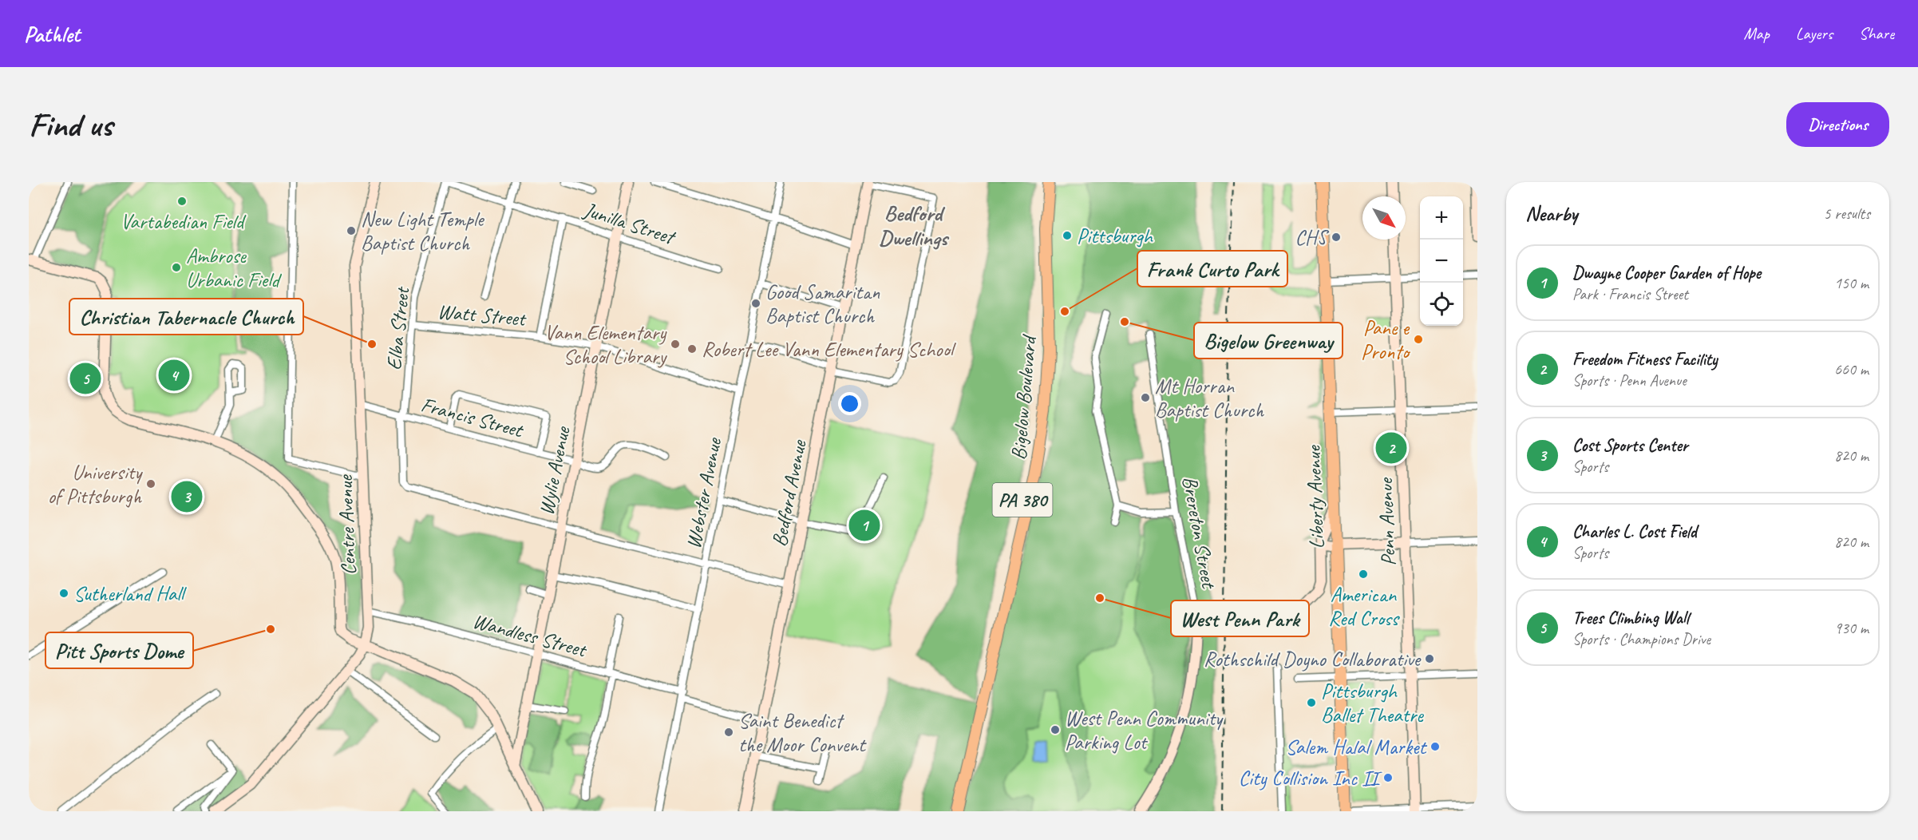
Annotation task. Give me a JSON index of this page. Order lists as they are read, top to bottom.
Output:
{
  "streets": {
    "main road": ["Bigelow Boulevard", "Liberty Avenue", "PA 380"],
    "street": [
      "Junilla Street",
      "Watt Street",
      "Elba Street",
      "Francis Street",
      "Wylie Avenue",
      "Webster Avenue",
      "Bedford Avenue",
      "Penn Avenue",
      "Centre Avenue",
      "Brereton Street",
      "Wandless Street"
    ]
  },
  "crossings": [
    ["Junilla Street", "Elba Street"],
    ["Junilla Street", "Wylie Avenue"],
    ["Watt Street", "Elba Street"],
    ["Watt Street", "Wylie Avenue"],
    ["Watt Street", "Webster Avenue"],
    ["Elba Street", "Francis Street"],
    ["Elba Street", "Wylie Avenue"],
    ["Francis Street", "Wylie Avenue"],
    ["Francis Street", "Centre Avenue"],
    ["Wylie Avenue", "Wandless Street"],
    ["Webster Avenue", "Wandless Street"],
    ["Bedford Avenue", "Wandless Street"],
    ["Centre Avenue", "Wandless Street"]
  ],
  "districts": ["Bedford Dwellings"],
  "places": [
    "Vartabedian Field",
    "New Light Temple Baptist Church",
    "Pittsburgh",
    "CHS",
    "Ambrose Urbanic Field",
    "Good Samaritan Baptist Church",
    "Frank Curto Park",
    "Bigelow Greenway",
    "Pane e Pronto",
    "Christian Tabernacle Church",
    "Vann Elementary School Library",
    "Robert Lee Vann Elementary School",
    "Mt Horran Baptist Church",
    "University of Pittsburgh",
    "American Red Cross",
    "Sutherland Hall",
    "West Penn Park",
    "Pitt Sports Dome",
    "Rothschild Doyno Collaborative",
    "Pittsburgh Ballet Theatre",
    "West Penn Community Parking Lot",
    "Saint Benedict the Moor Convent",
    "Salem Halal Market",
    "City Collision Inc II"
  ],
  "north": "bottom right",
  "page": {
    "header": "Pathlet",
    "nav": ["Map", "Layers", "Share"],
    "buttons": "Directions",
    "title": "Find us",
    "heading": ["Nearby", "5 results"],
    "map_buttons": ["+", "−"],
    "list": [
      {
        "mark": "1",
        "name": "Dwayne Cooper Garden of Hope",
        "note": "Park · Francis Street",
        "value": "150 m"
      },
      {
        "mark": "2",
        "name": "Freedom Fitness Facility",
        "note": "Sports · Penn Avenue",
        "value": "660 m"
      },
      {
        "mark": "3",
        "name": "Cost Sports Center",
        "note": "Sports",
        "value": "820 m"
      },
      {
        "mark": "4",
        "name": "Charles L. Cost Field",
        "note": "Sports",
        "value": "820 m"
      },
      {
        "mark": "5",
        "name": "Trees Climbing Wall",
        "note": "Sports · Champions Drive",
        "value": "930 m"
      }
    ],
    "pins": [
      "4",
      "5",
      "2",
      "3",
      "1"
    ]
  }
}
